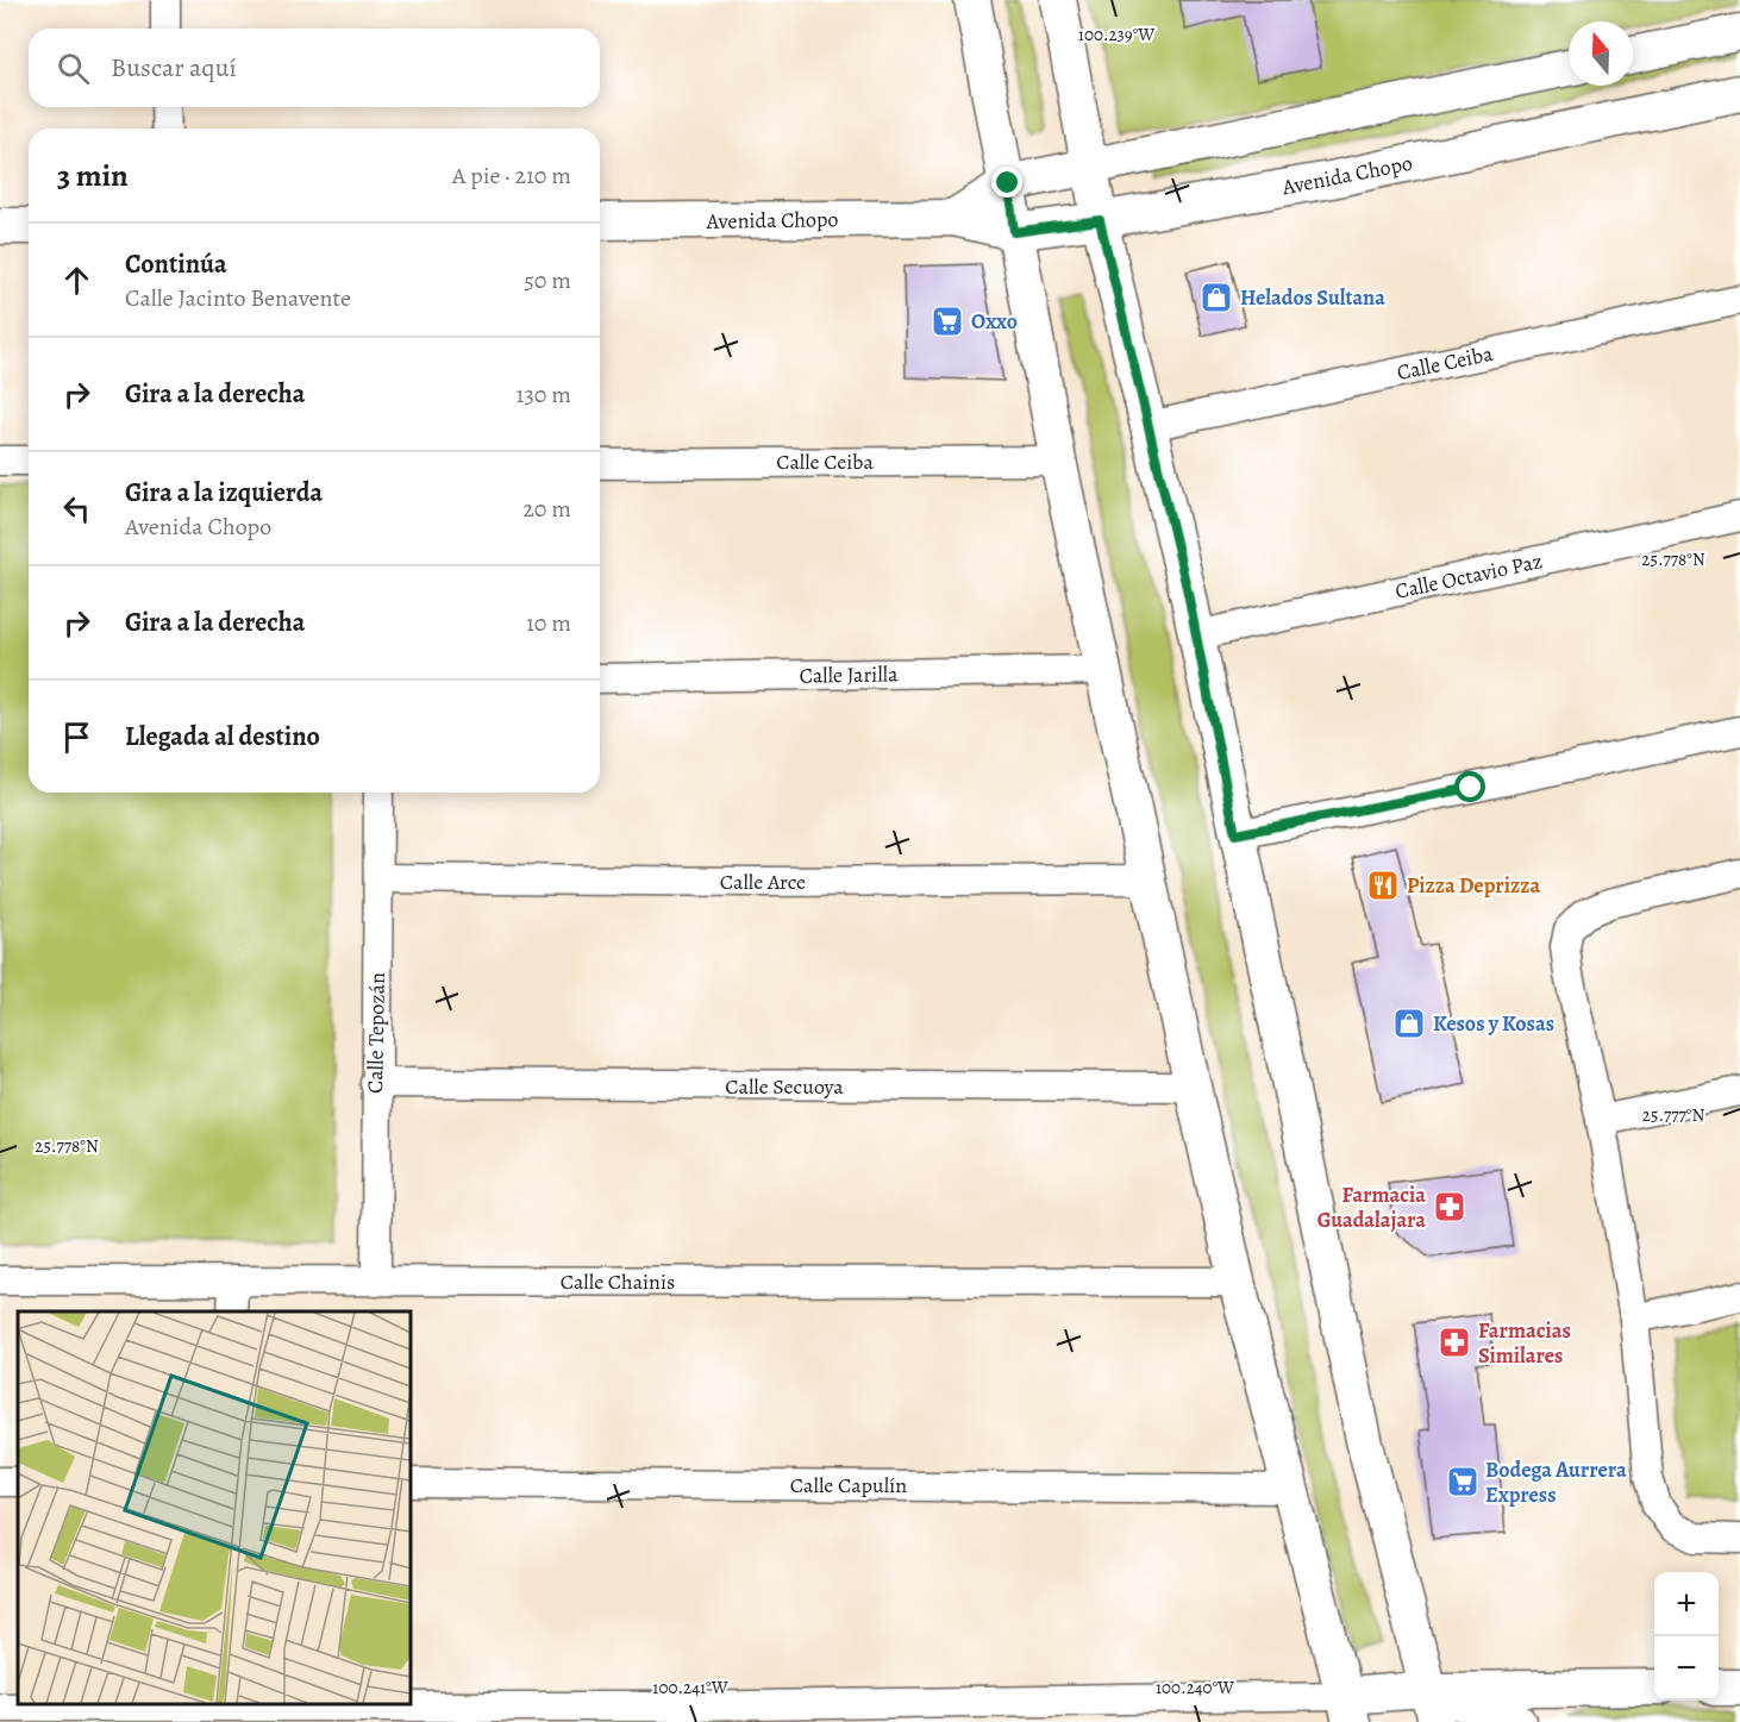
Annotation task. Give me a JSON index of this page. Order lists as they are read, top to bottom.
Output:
{
  "streets": {
    "street": [
      "Avenida Chopo",
      "Calle Ceiba",
      "Calle Octavio Paz",
      "Calle Jarilla",
      "Calle Arce",
      "Calle Tepozán",
      "Calle Secuoya",
      "Calle Chainis",
      "Calle Capulín"
    ]
  },
  "crossings": [
    ["Calle Arce", "Calle Tepozán"],
    ["Calle Tepozán", "Calle Secuoya"],
    ["Calle Tepozán", "Calle Chainis"]
  ],
  "places": {
    "shop": ["Helados Sultana", "Kesos y Kosas"],
    "supermarket": ["Oxxo", "Bodega Aurrera Express"],
    "restaurant": ["Pizza Deprizza"],
    "pharmacy": ["Farmacia Guadalajara", "Farmacias Similares"]
  },
  "north": "top",
  "page": {
    "search": "Buscar aquí",
    "heading": ["3 min", "A pie · 210 m"],
    "list": [
      ["Continúa", "Calle Jacinto Benavente", "50 m"],
      ["Gira a la derecha", "130 m"],
      ["Gira a la izquierda", "Avenida Chopo", "20 m"],
      ["Gira a la derecha", "10 m"],
      "Llegada al destino"
    ],
    "map_buttons": ["+", "−"]
  },
  "coordinates": [
    "100.239°W",
    "25.778°N",
    "25.777°N",
    "100.241°W",
    "100.240°W"
  ]
}
